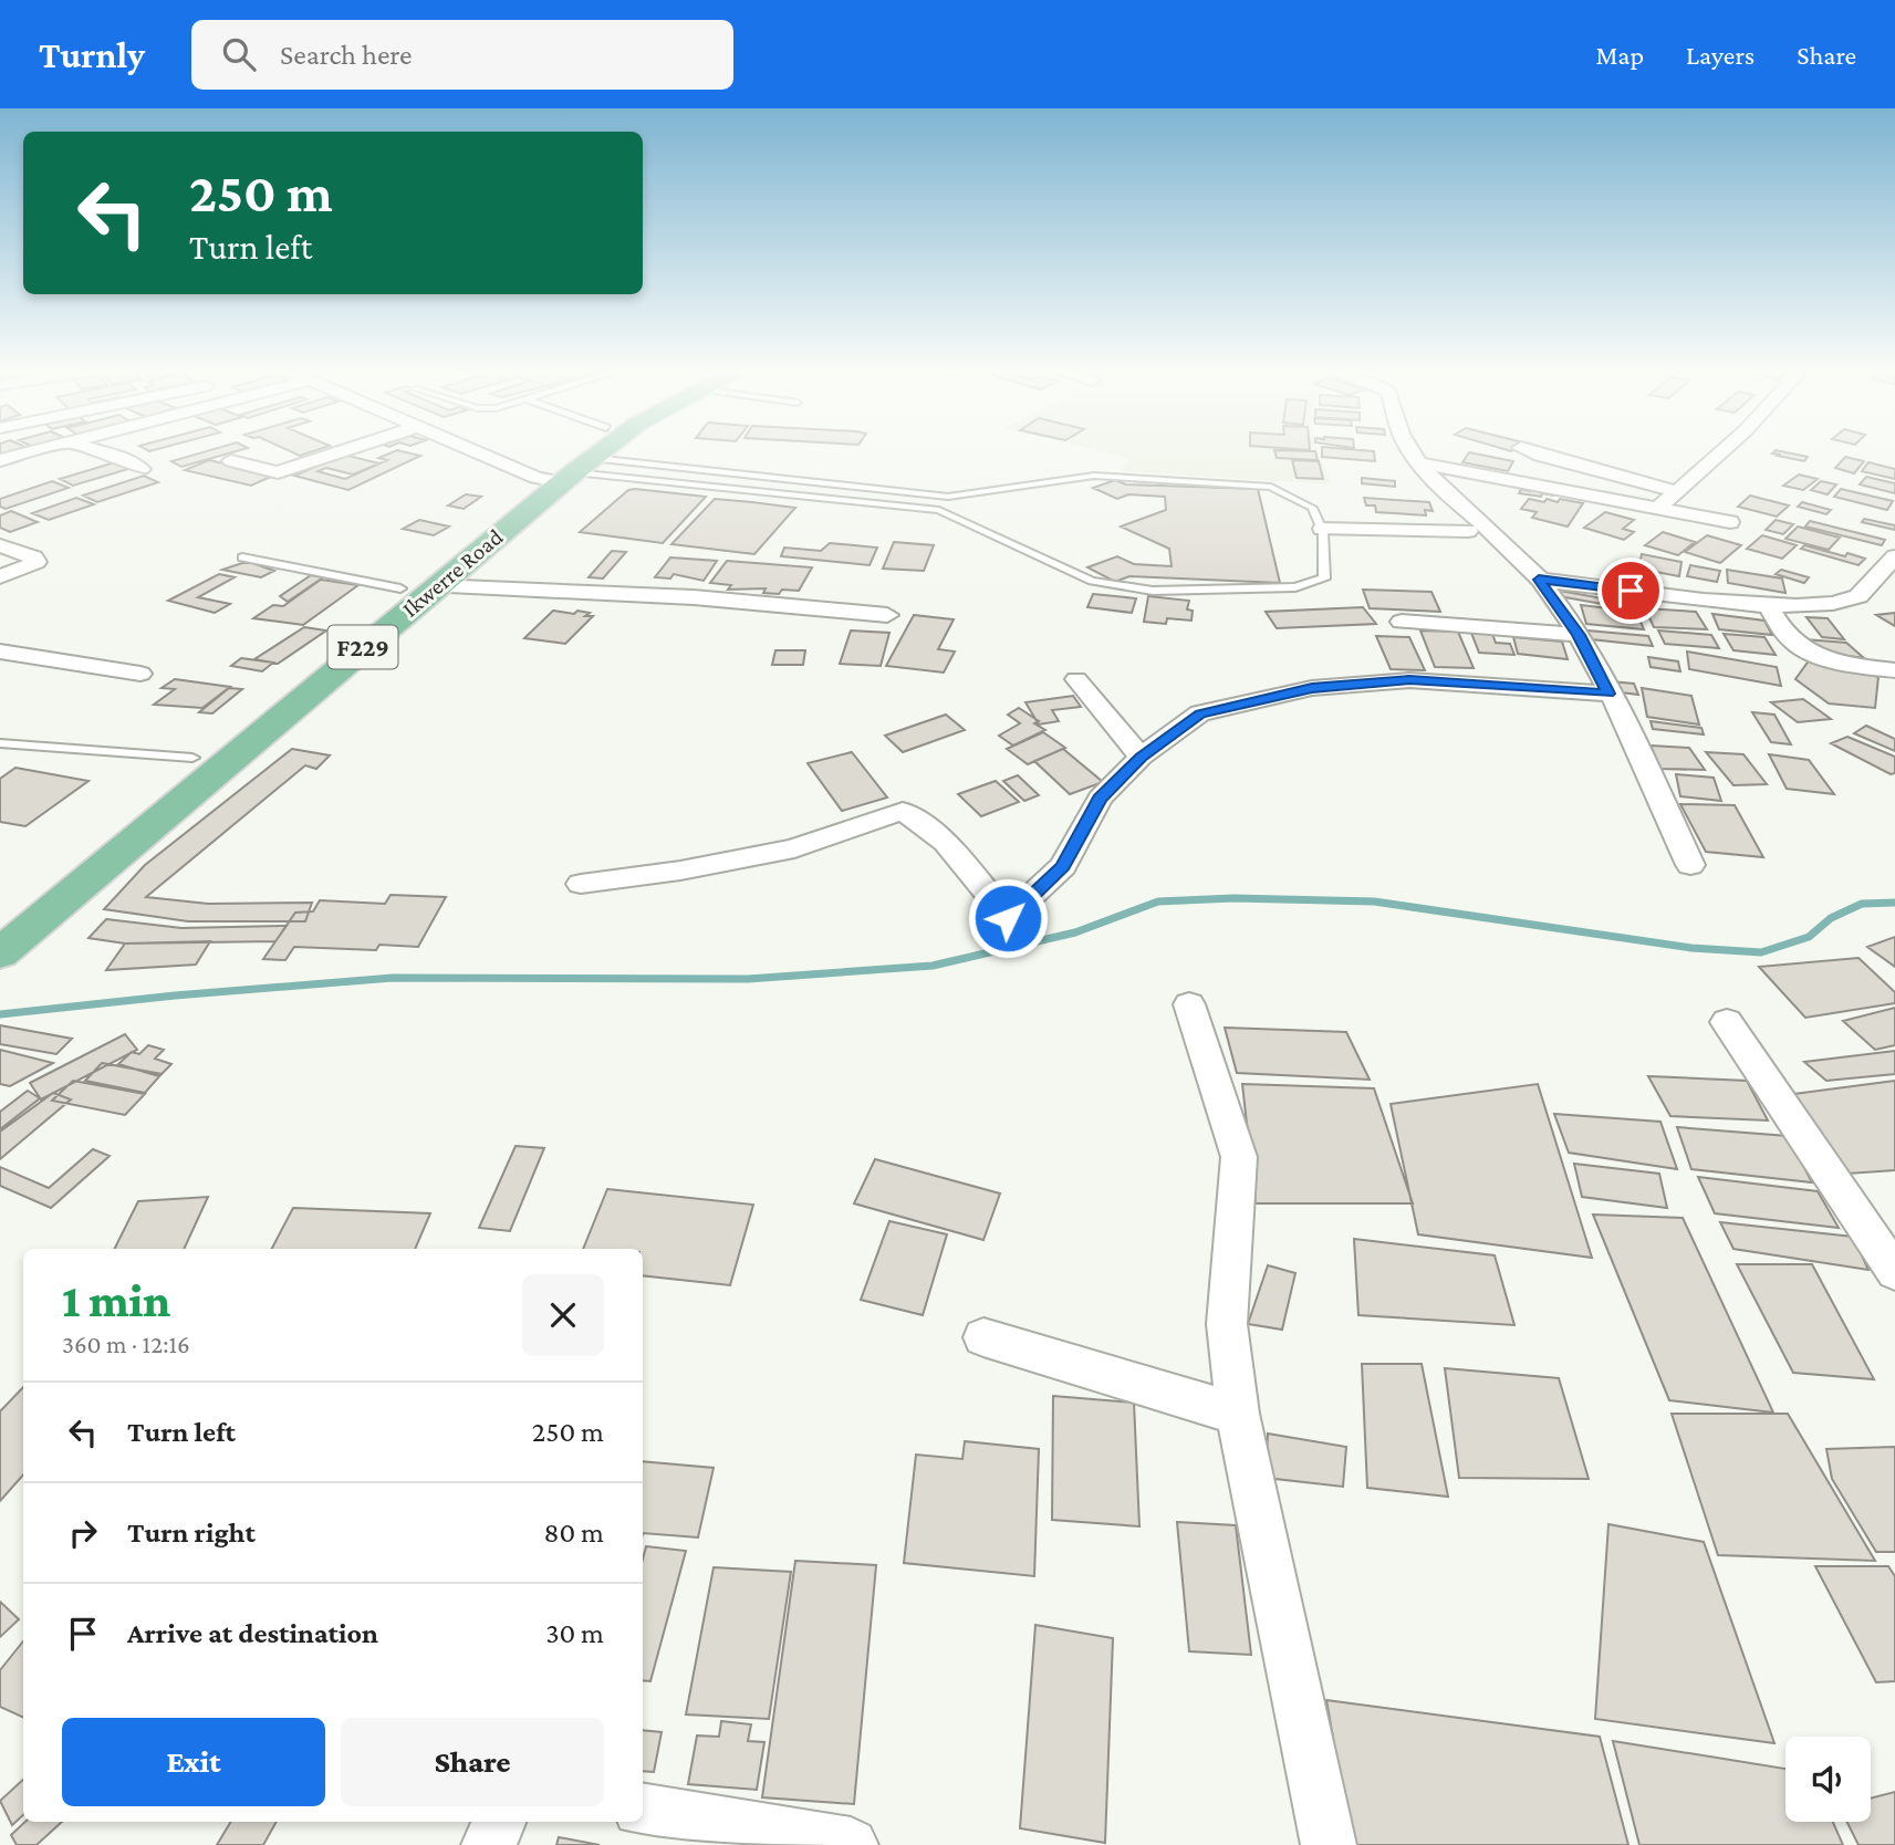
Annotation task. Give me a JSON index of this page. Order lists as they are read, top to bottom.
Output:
{
  "streets": {
    "main road": ["Ikwerre Road", "F229"]
  },
  "crossings": [
    ["Ikwerre Road", "F229"]
  ],
  "page": {
    "header": "Turnly",
    "search": "Search here",
    "nav": ["Map", "Layers", "Share"],
    "turn": ["250 m", "Turn left"],
    "heading": ["1 min", "360 m · 12:16"],
    "list": [
      {
        "name": "Turn left",
        "value": "250 m"
      },
      {
        "name": "Turn right",
        "value": "80 m"
      },
      {
        "name": "Arrive at destination",
        "value": "30 m"
      }
    ],
    "buttons": ["Exit", "Share"]
  }
}
